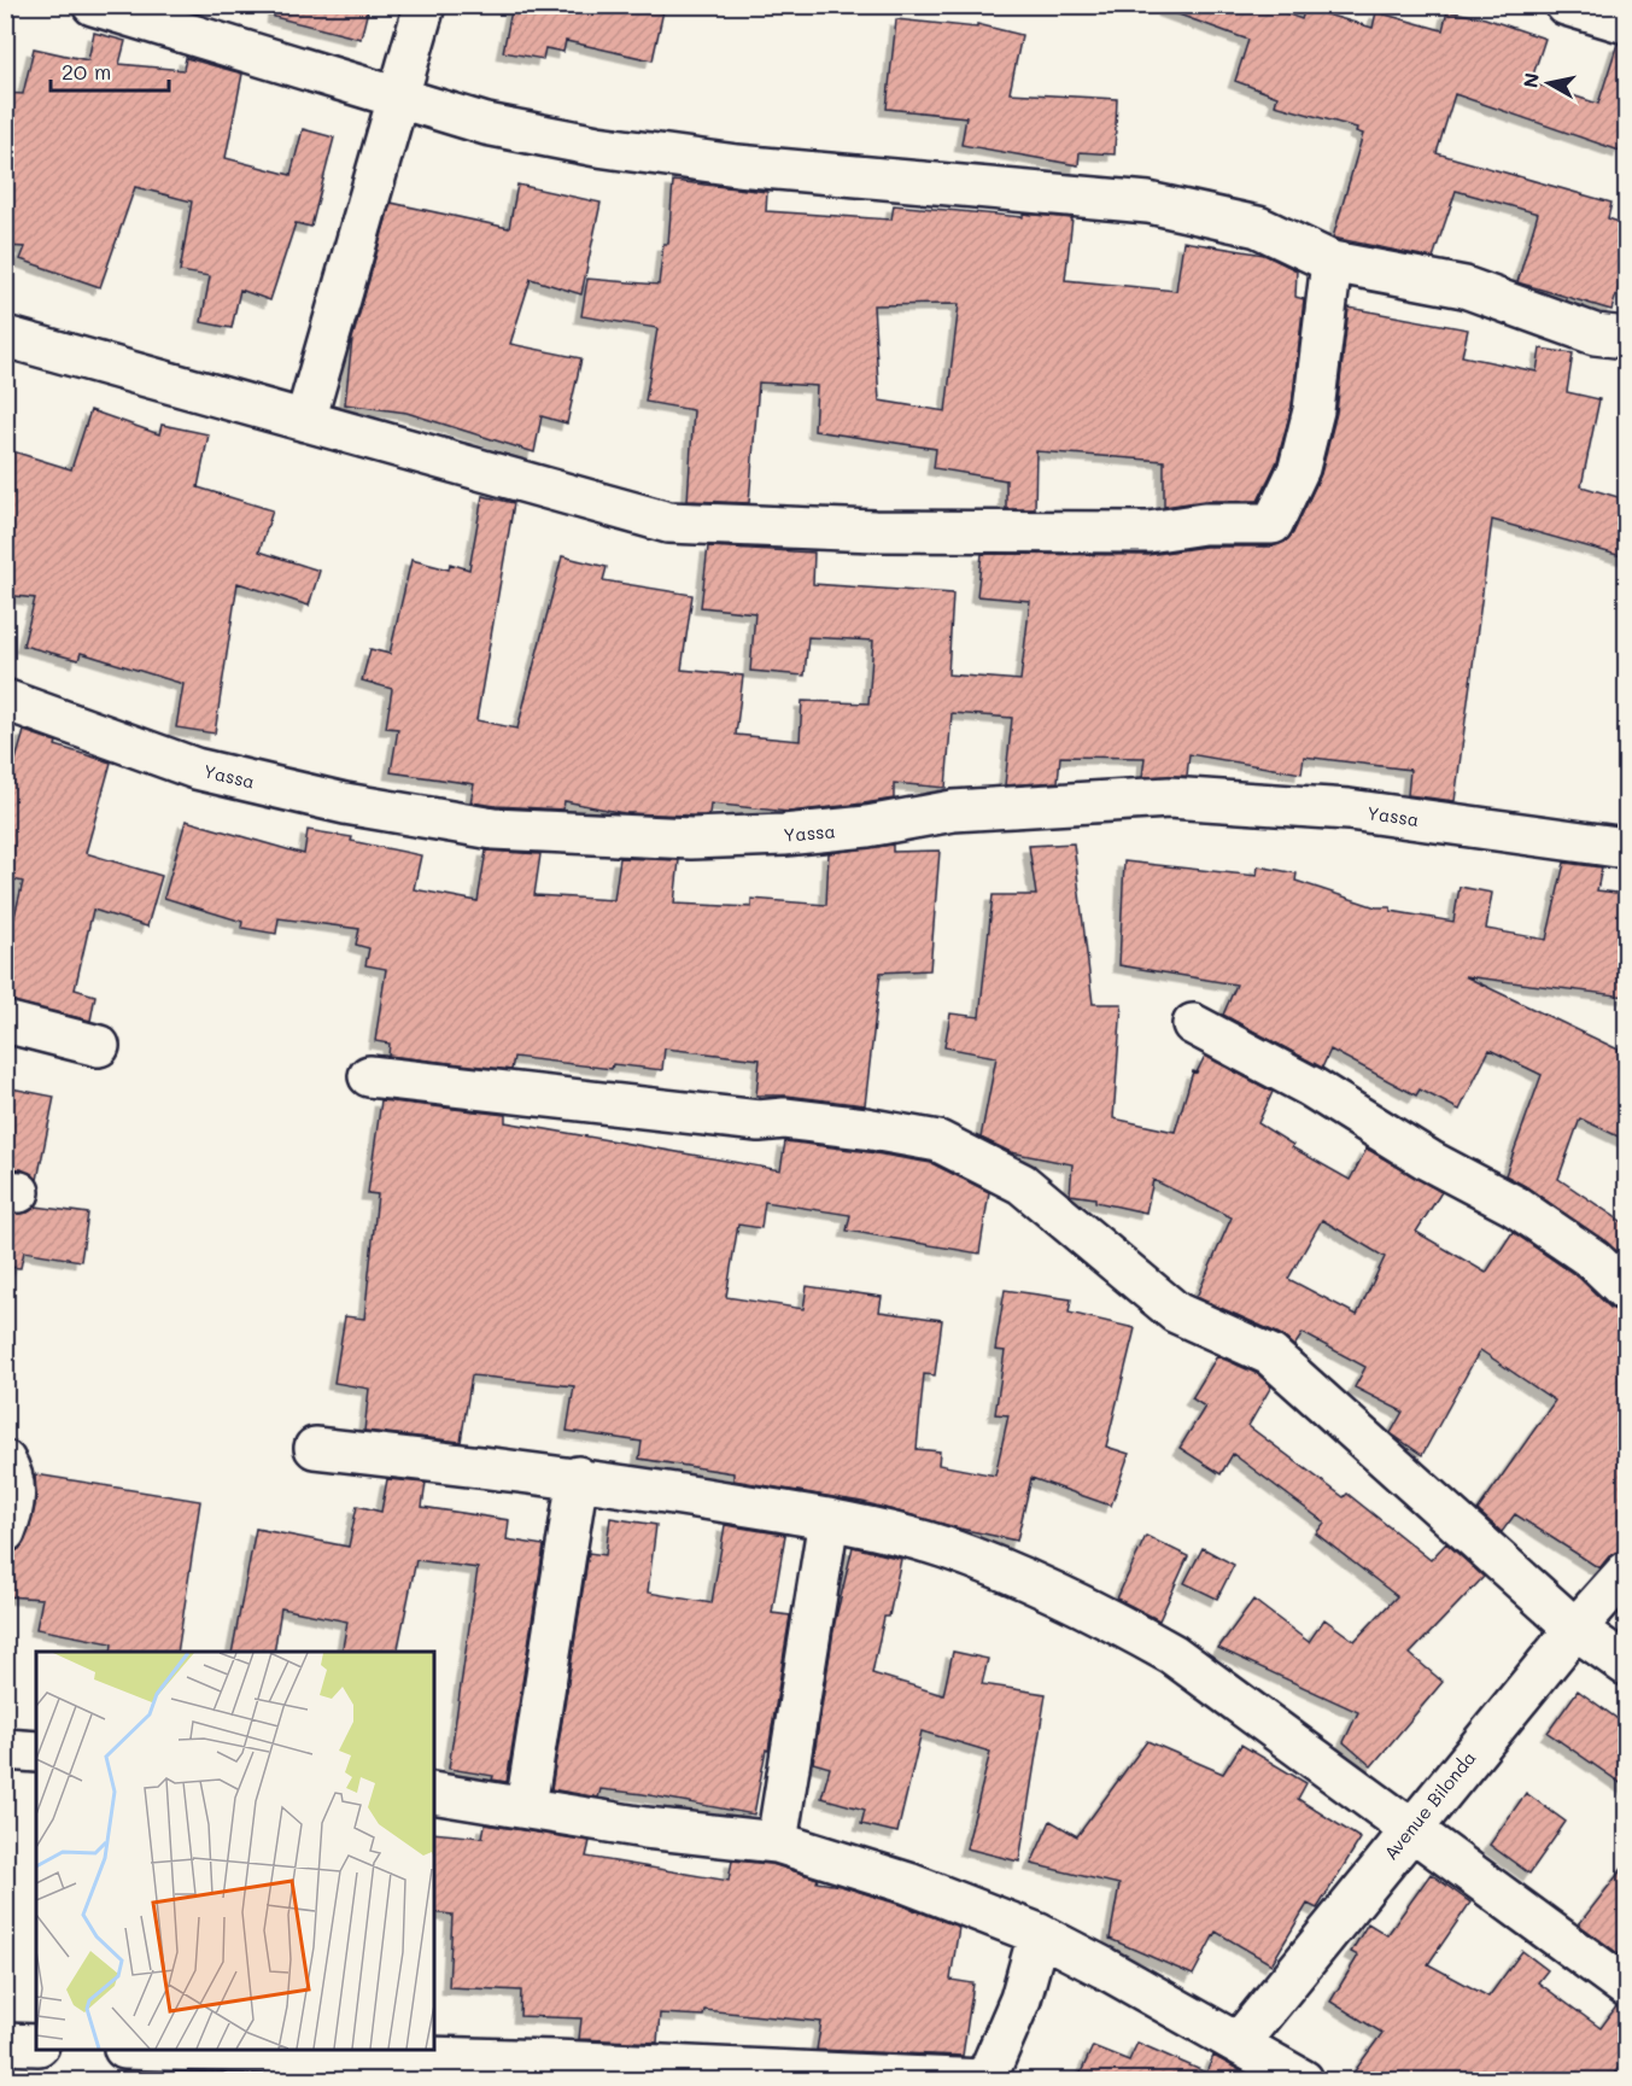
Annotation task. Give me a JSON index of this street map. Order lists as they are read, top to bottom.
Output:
{
  "streets": {
    "street": ["Yassa", "Avenue Bilonda"]
  },
  "scale_bar": "20 m",
  "north": "left"
}
